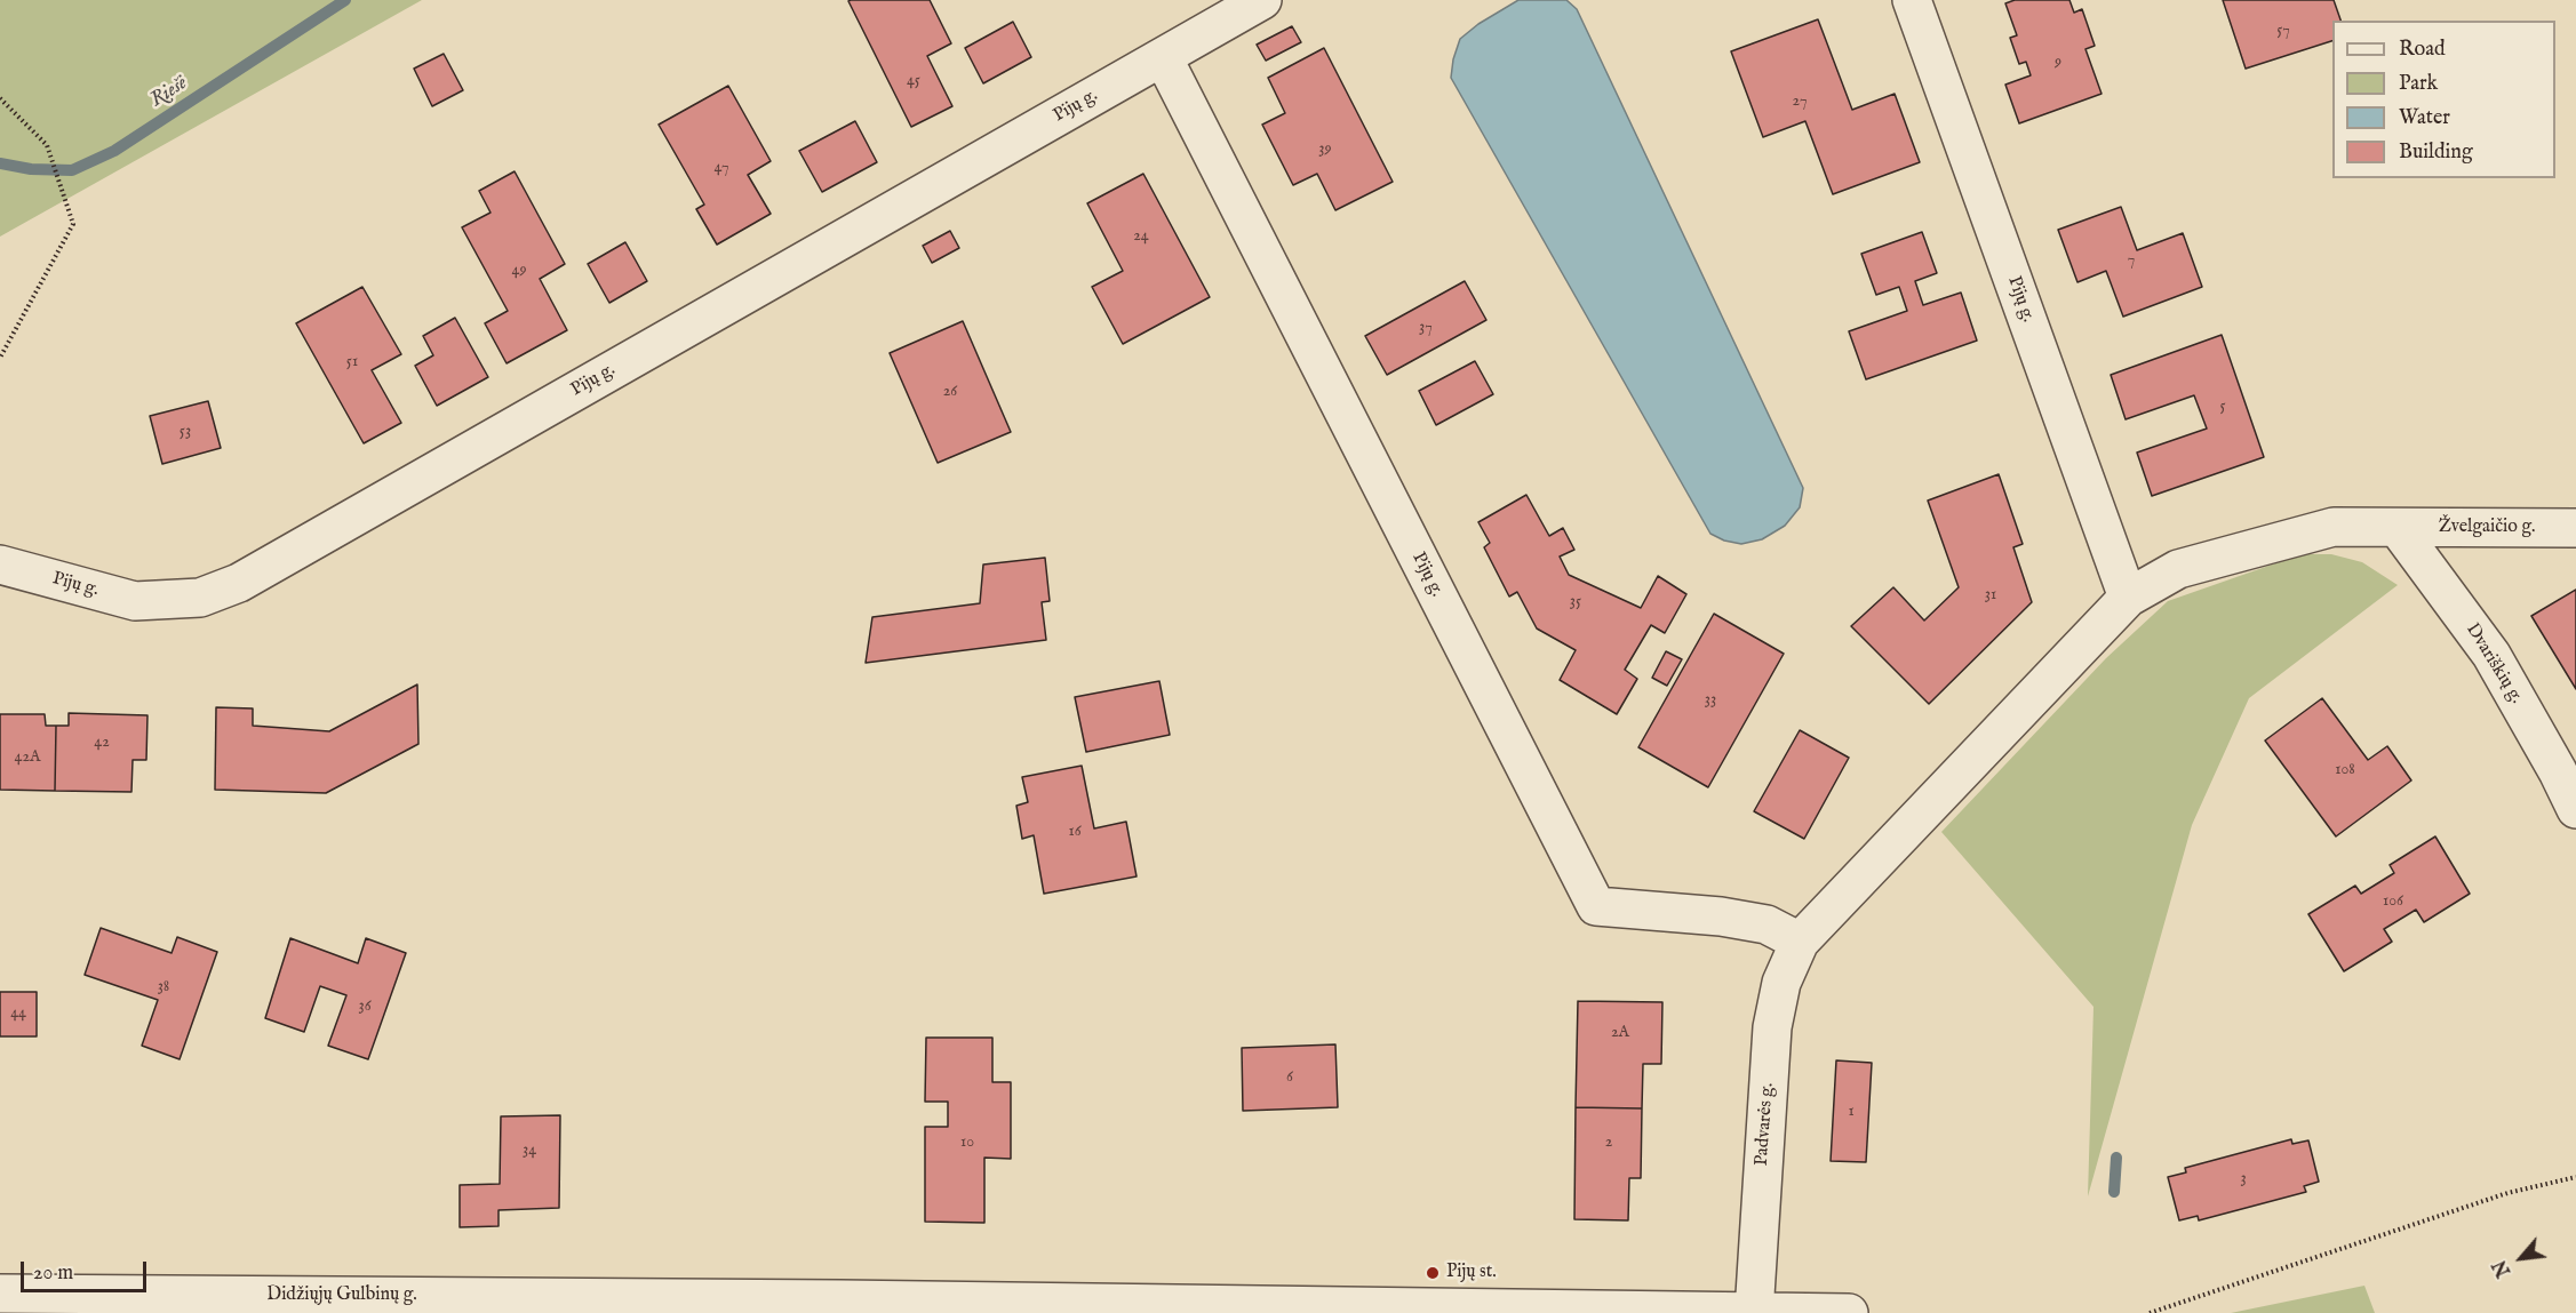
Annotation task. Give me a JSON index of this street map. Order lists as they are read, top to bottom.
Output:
{
  "streets": {
    "street": [
      "Pijų g.",
      "Žvelgaičio g.",
      "Dvariškių g.",
      "Padvarės g.",
      "Didžiųjų Gulbinų g."
    ]
  },
  "crossings": [
    ["Pijų g.", "Žvelgaičio g."],
    ["Pijų g.", "Padvarės g."],
    ["Žvelgaičio g.", "Dvariškių g."],
    ["Žvelgaičio g.", "Padvarės g."],
    ["Padvarės g.", "Didžiųjų Gulbinų g."]
  ],
  "water": ["Riešė"],
  "places": ["Pijų st."],
  "house_numbers": [
    "57",
    "9",
    "45",
    "27",
    "39",
    "47",
    "24",
    "7",
    "49",
    "37",
    "51",
    "26",
    "5",
    "53",
    "31",
    "35",
    "33",
    "42",
    "42A",
    "108",
    "16",
    "106",
    "38",
    "36",
    "44",
    "2A",
    "6",
    "1",
    "10",
    "2",
    "34",
    "3"
  ],
  "legend": [
    "Road",
    "Park",
    "Water",
    "Building"
  ],
  "scale_bar": "20 m",
  "north": "bottom left"
}
